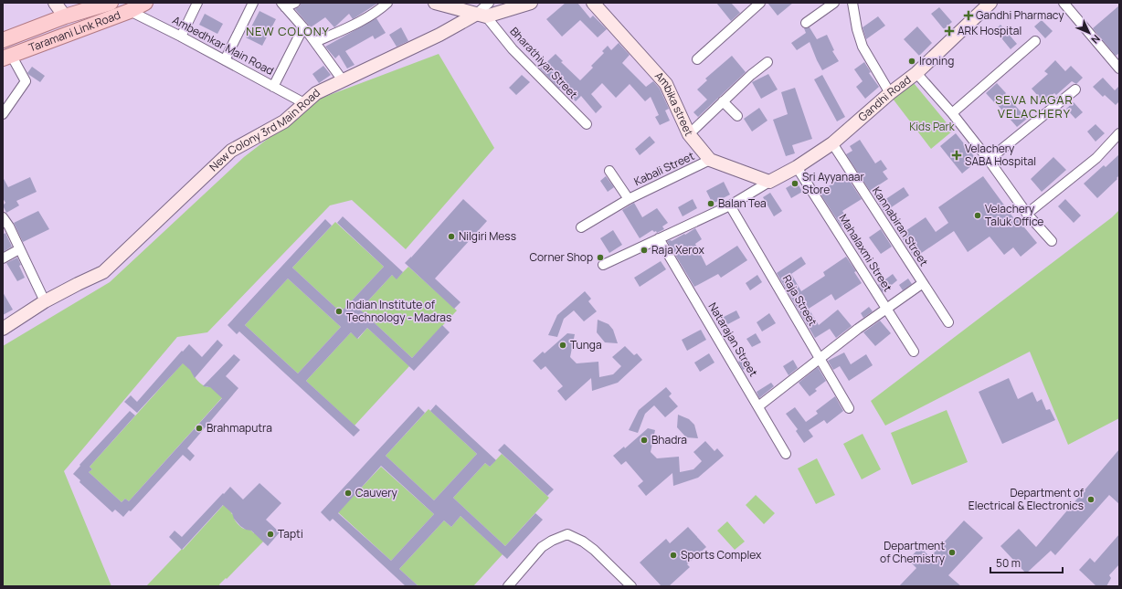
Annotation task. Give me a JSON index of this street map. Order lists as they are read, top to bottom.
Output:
{
  "streets": {
    "main road": ["Taramani Link Road"],
    "street": [
      "Ambedhkar Main Road",
      "Bharathiyar Street",
      "Gandhi Road",
      "Ambika street",
      "New Colony 3rd Main Road",
      "Kabali Street",
      "Kannabiran Street",
      "Mahalaxmi Street",
      "Raja Street",
      "Natarajan Street"
    ]
  },
  "crossings": [
    ["Taramani Link Road", "Ambedhkar Main Road"],
    ["Ambedhkar Main Road", "New Colony 3rd Main Road"],
    ["Bharathiyar Street", "New Colony 3rd Main Road"],
    ["Gandhi Road", "Ambika street"],
    ["Gandhi Road", "Kannabiran Street"],
    ["Gandhi Road", "Mahalaxmi Street"],
    ["Ambika street", "Kabali Street"]
  ],
  "districts": ["NEW COLONY", "SEVA NAGAR VELACHERY"],
  "parks": ["Kids Park"],
  "places": {
    "health": ["Gandhi Pharmacy", "ARK Hospital", "Velachery SABA Hospital"],
    "other": [
      "Ironing",
      "Sri Ayyanaar Store",
      "Balan Tea",
      "Velachery Taluk Office",
      "Nilgiri Mess",
      "Raja Xerox",
      "Corner Shop",
      "Indian Institute of Technology - Madras",
      "Tunga",
      "Brahmaputra",
      "Bhadra",
      "Cauvery",
      "Department of Electrical & Electronics",
      "Tapti",
      "Department of Chemistry",
      "Sports Complex"
    ]
  },
  "scale_bar": "50 m",
  "north": "bottom right"
}
